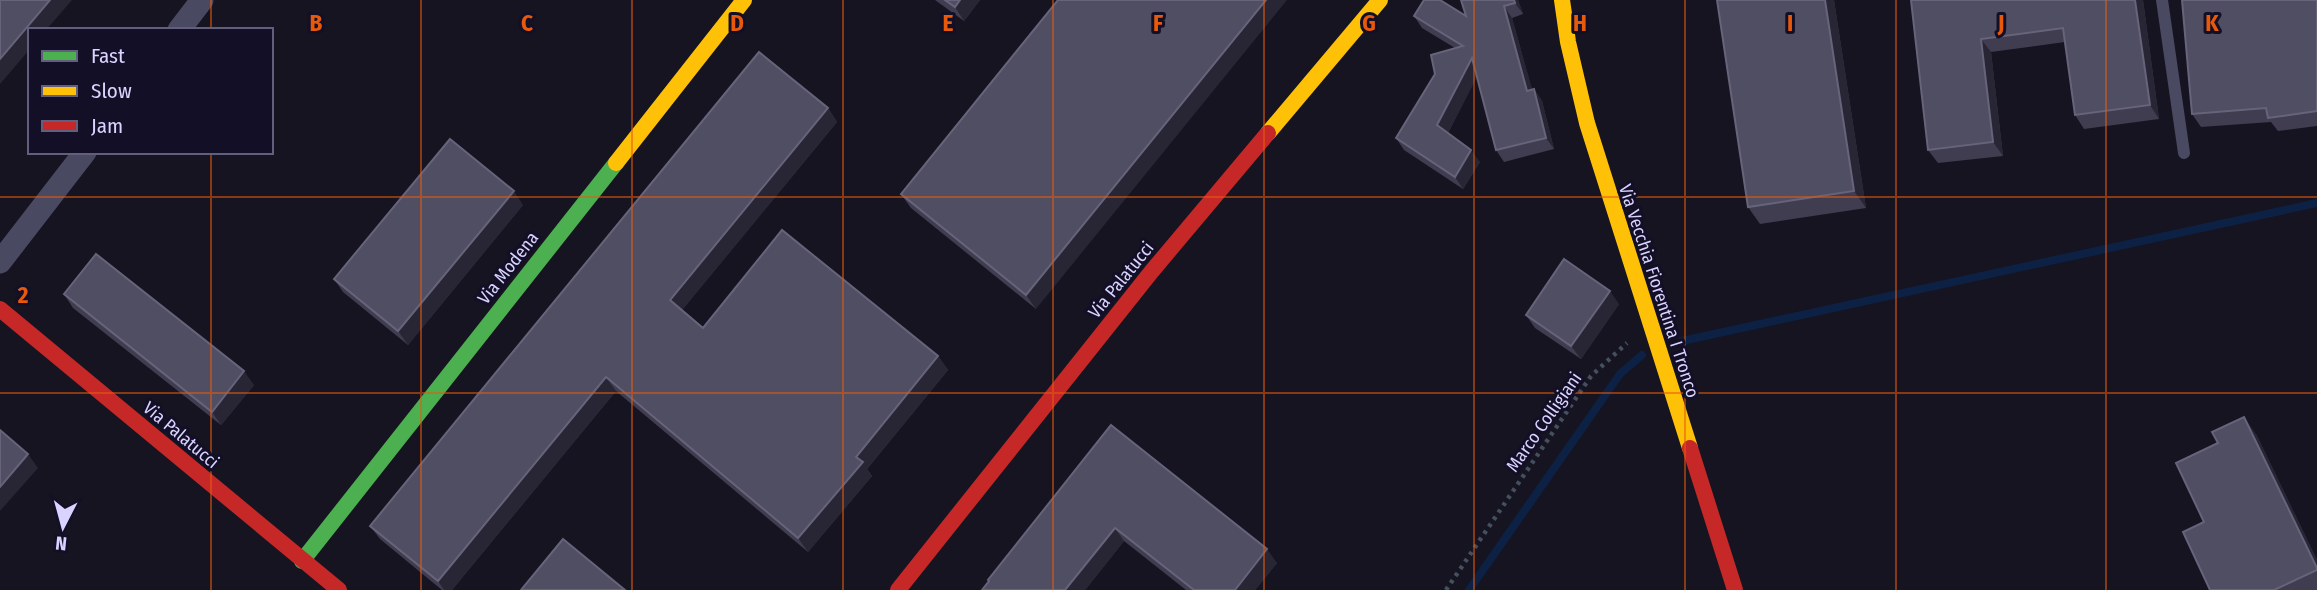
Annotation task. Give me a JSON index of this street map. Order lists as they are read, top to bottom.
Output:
{
  "streets": {
    "street": ["Via Modena", "Via Palatucci", "Via Vecchia Fiorentina I Tronco"],
    "path": ["Marco Colligiani"]
  },
  "crossings": [
    ["Via Modena", "Via Palatucci"],
    ["Via Vecchia Fiorentina I Tronco", "Marco Colligiani"]
  ],
  "legend": ["Fast", "Slow", "Jam"],
  "north": "bottom",
  "grid": {
    "columns": [
      "B",
      "C",
      "D",
      "E",
      "F",
      "G",
      "H",
      "I",
      "J",
      "K"
    ],
    "rows": ["2"]
  }
}
